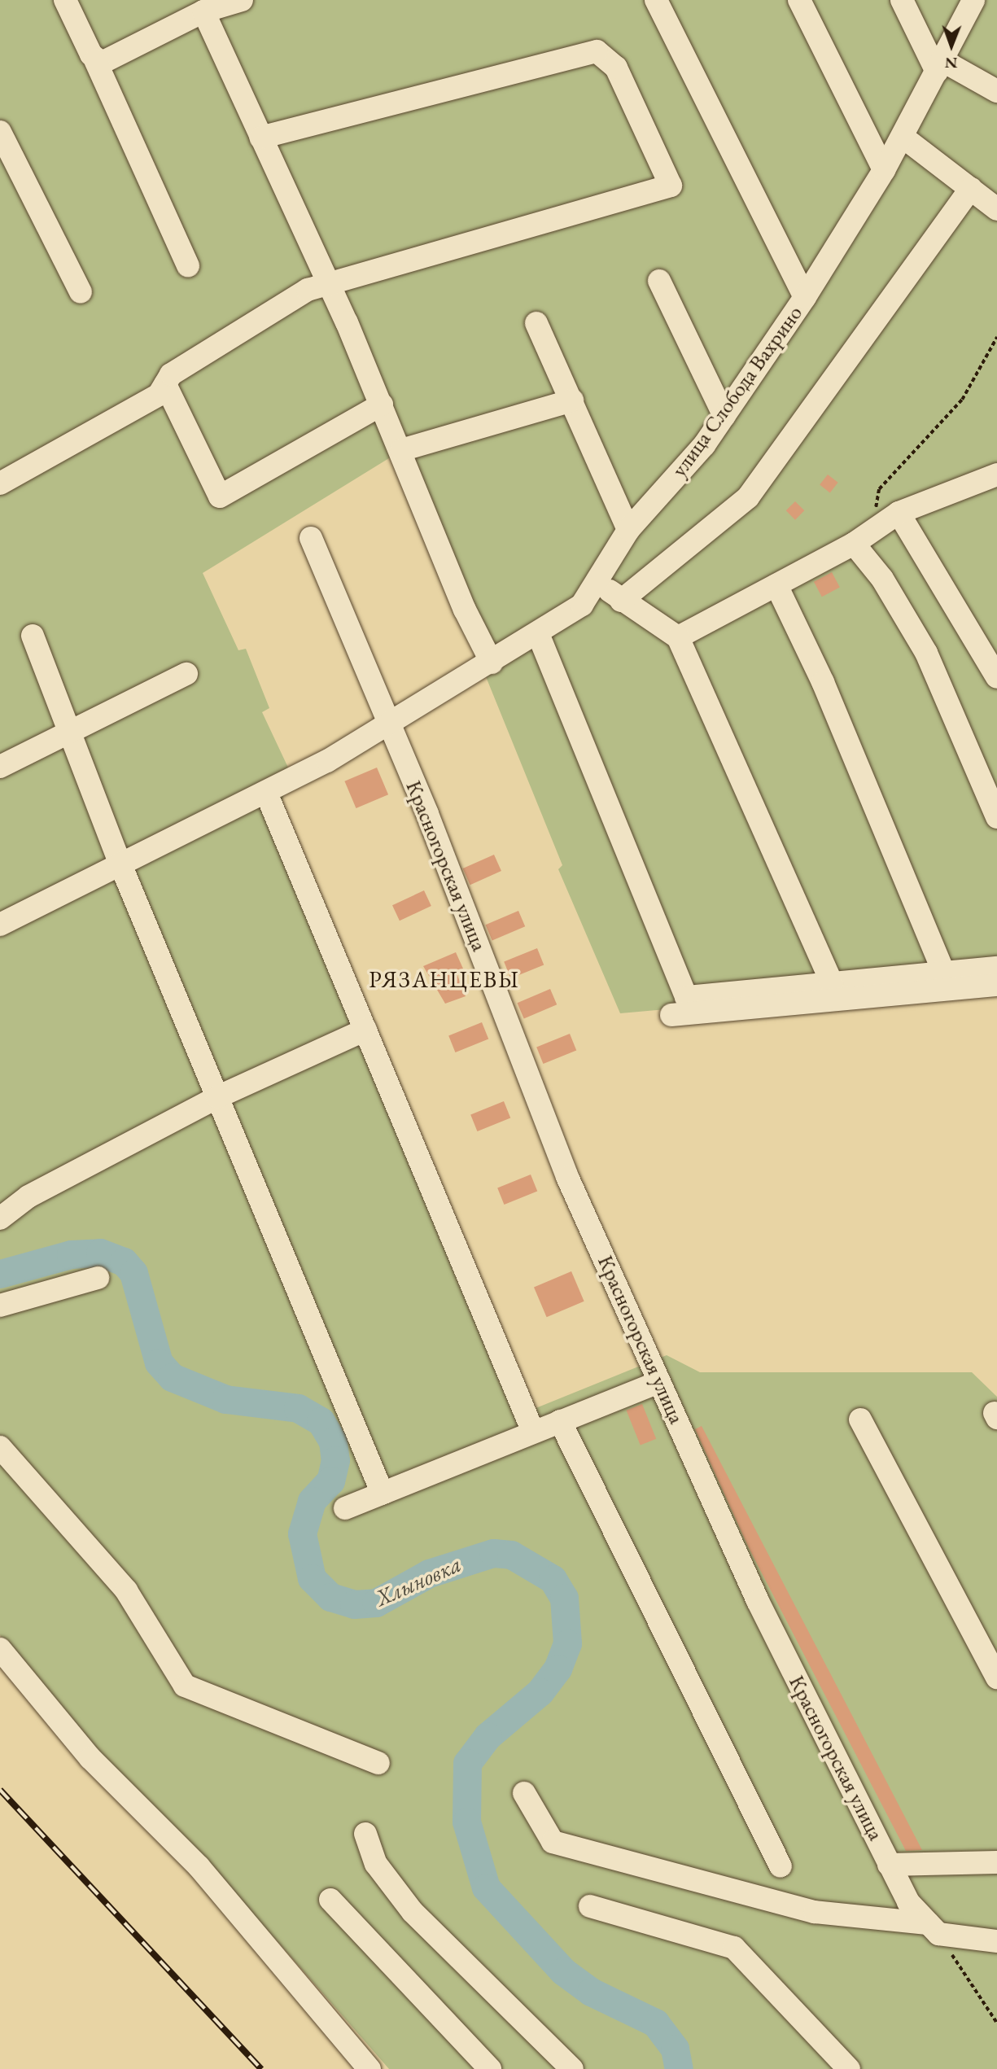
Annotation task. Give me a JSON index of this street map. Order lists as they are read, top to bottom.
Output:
{
  "streets": {
    "street": ["улица Слобода Вахрино", "Красногорская улица"]
  },
  "crossings": [
    ["улица Слобода Вахрино", "Красногорская улица"]
  ],
  "districts": ["РЯЗАНЦЕВЫ"],
  "water": ["Хлыновка"],
  "north": "bottom"
}
